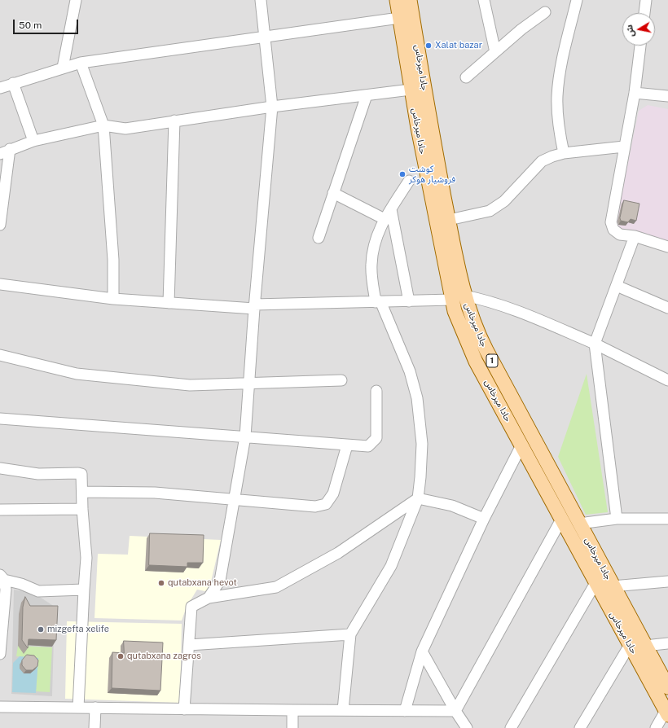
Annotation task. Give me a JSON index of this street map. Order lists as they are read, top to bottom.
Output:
{
  "streets": {
    "main road": ["جادا ميرخاس", "حادا ميرخاس", "1"]
  },
  "crossings": [
    ["جادا ميرخاس", "حادا ميرخاس"]
  ],
  "places": [
    "Xalat bazar",
    "كوشت فروشيار هوكر",
    "qutabxana hevot",
    "mizgefta xelife",
    "qutabxana zagros"
  ],
  "scale_bar": "50 m",
  "north": "left"
}
